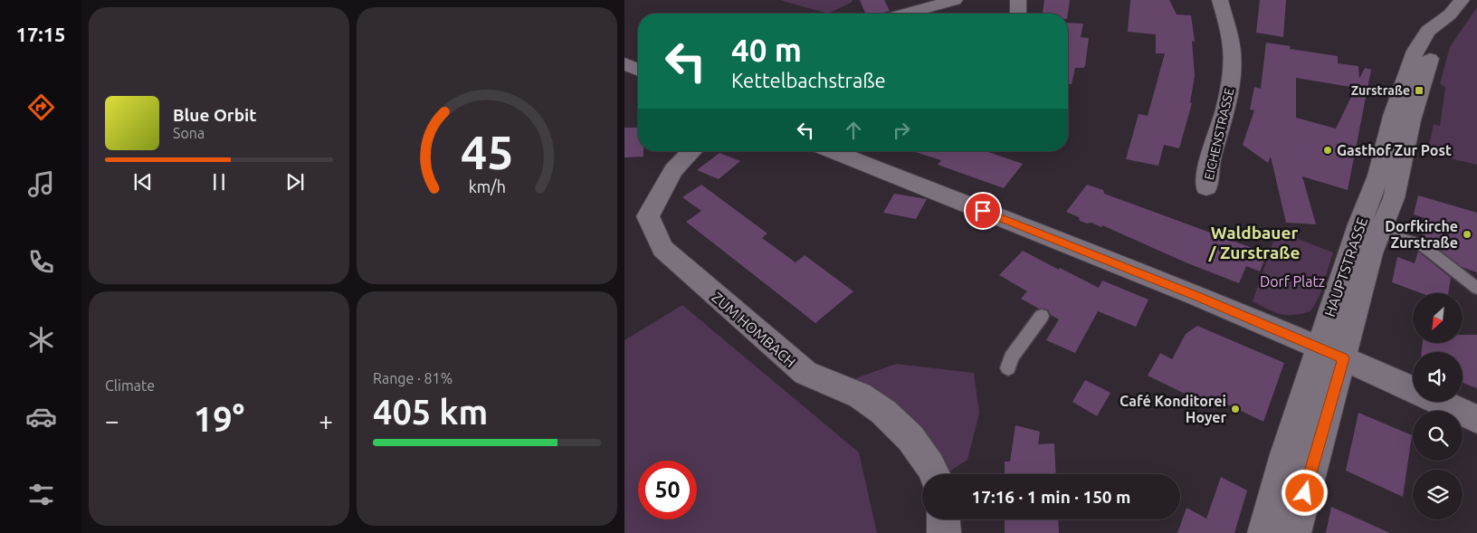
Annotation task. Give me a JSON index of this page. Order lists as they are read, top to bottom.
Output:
{
  "streets": {
    "street": ["EICHENSTRASSE", "HAUPTSTRASSE", "ZUM HOMBACH"]
  },
  "districts": ["Waldbauer / Zurstraße"],
  "parks": ["Dorf Platz"],
  "places": {
    "transit": ["Zurstraße"],
    "other": ["Gasthof Zur Post", "Dorfkirche Zurstraße", "Café Konditorei Hoyer"]
  },
  "north": "bottom left",
  "page": {
    "tabs": "17:15",
    "turn": ["40 m", "Kettelbachstraße"],
    "song": ["Blue Orbit", "Sona"],
    "tile": [
      "Climate",
      ["Range · 81%", "405 km"]
    ],
    "heat": ["−", "19°", "+"],
    "limit": "50",
    "trip": "17:16 · 1 min · 150 m",
    "gauge": ["45", "km/h"]
  }
}
